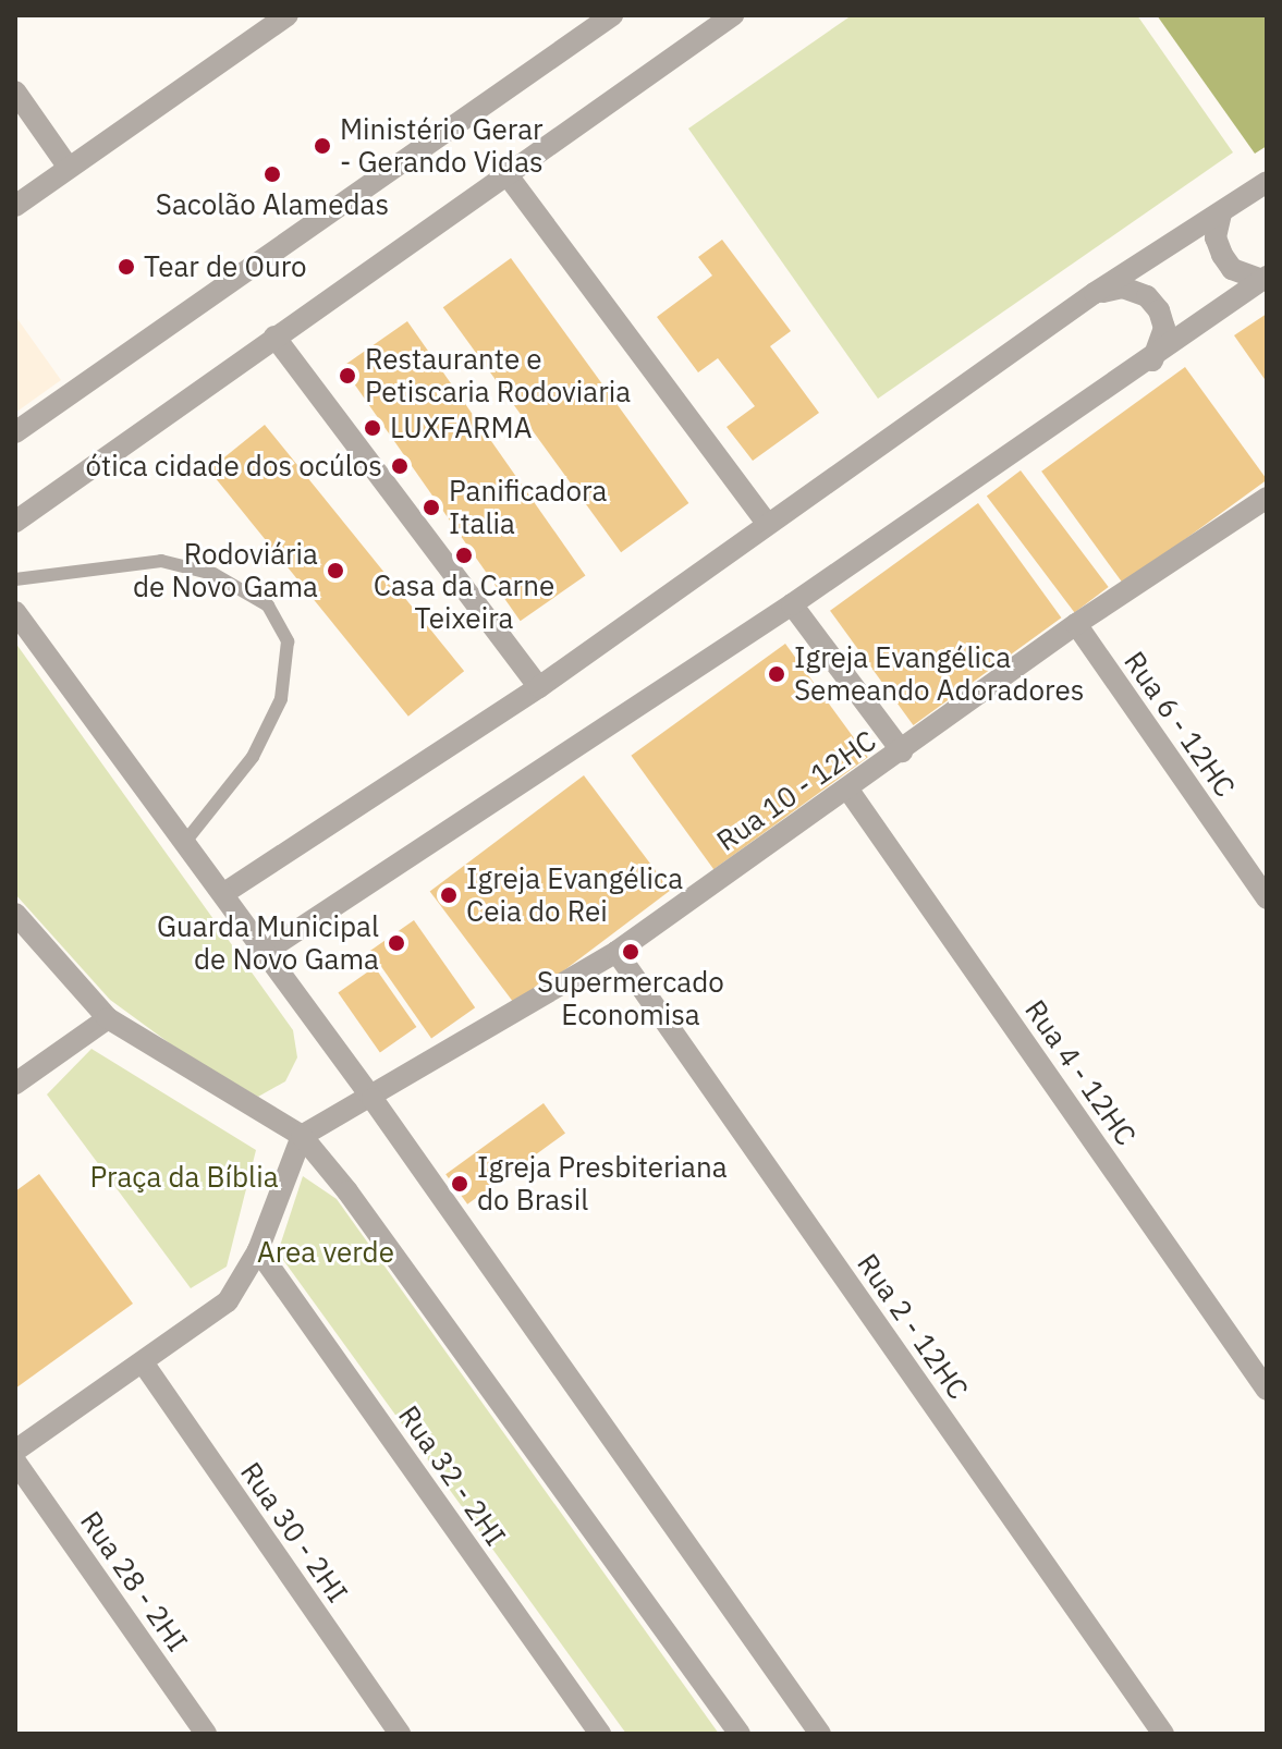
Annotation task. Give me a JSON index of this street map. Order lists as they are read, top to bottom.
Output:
{
  "streets": {
    "street": [
      "Rua 6 - 12HC",
      "Rua 10 - 12HC",
      "Rua 4 - 12HC",
      "Rua 2 - 12HC",
      "Rua 32 - 2HI",
      "Rua 30 - 2HI",
      "Rua 28 - 2HI"
    ]
  },
  "crossings": [
    ["Rua 6 - 12HC", "Rua 10 - 12HC"],
    ["Rua 10 - 12HC", "Rua 4 - 12HC"],
    ["Rua 10 - 12HC", "Rua 2 - 12HC"]
  ],
  "parks": ["Praça da Bíblia", "Area verde"],
  "places": [
    "Ministério Gerar - Gerando Vidas",
    "Sacolão Alamedas",
    "Tear de Ouro",
    "Restaurante e Petiscaria Rodoviaria",
    "LUXFARMA",
    "ótica cidade dos ocúlos",
    "Panificadora Italia",
    "Casa da Carne Teixeira",
    "Rodoviária de Novo Gama",
    "Igreja Evangélica Semeando Adoradores",
    "Igreja Evangélica Ceia do Rei",
    "Guarda Municipal de Novo Gama",
    "Supermercado Economisa",
    "Igreja Presbiteriana do Brasil"
  ]
}
